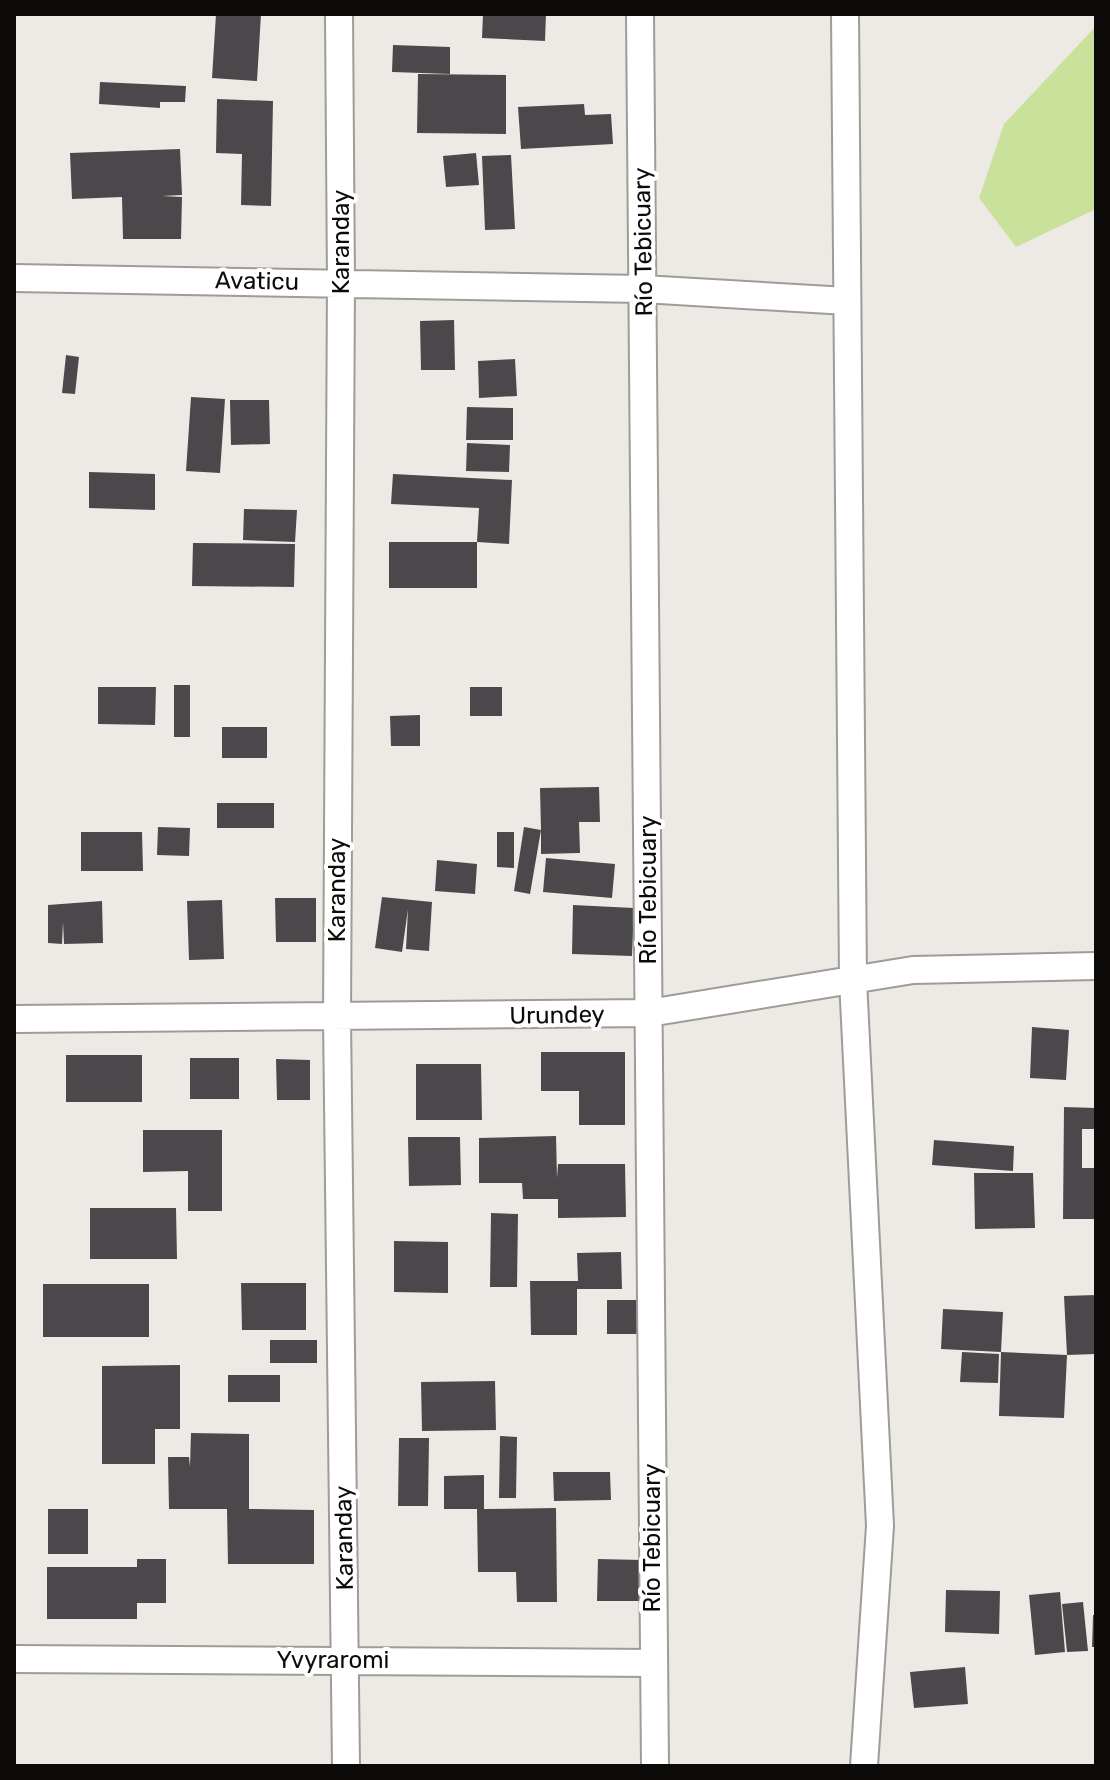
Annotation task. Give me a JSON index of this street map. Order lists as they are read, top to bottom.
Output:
{
  "streets": {
    "street": [
      "Karanday",
      "Río Tebicuary",
      "Avaticu",
      "Urundey",
      "Yvyraromi"
    ]
  },
  "crossings": [
    ["Karanday", "Avaticu"],
    ["Karanday", "Urundey"],
    ["Karanday", "Yvyraromi"],
    ["Río Tebicuary", "Avaticu"],
    ["Río Tebicuary", "Urundey"],
    ["Río Tebicuary", "Yvyraromi"]
  ]
}
